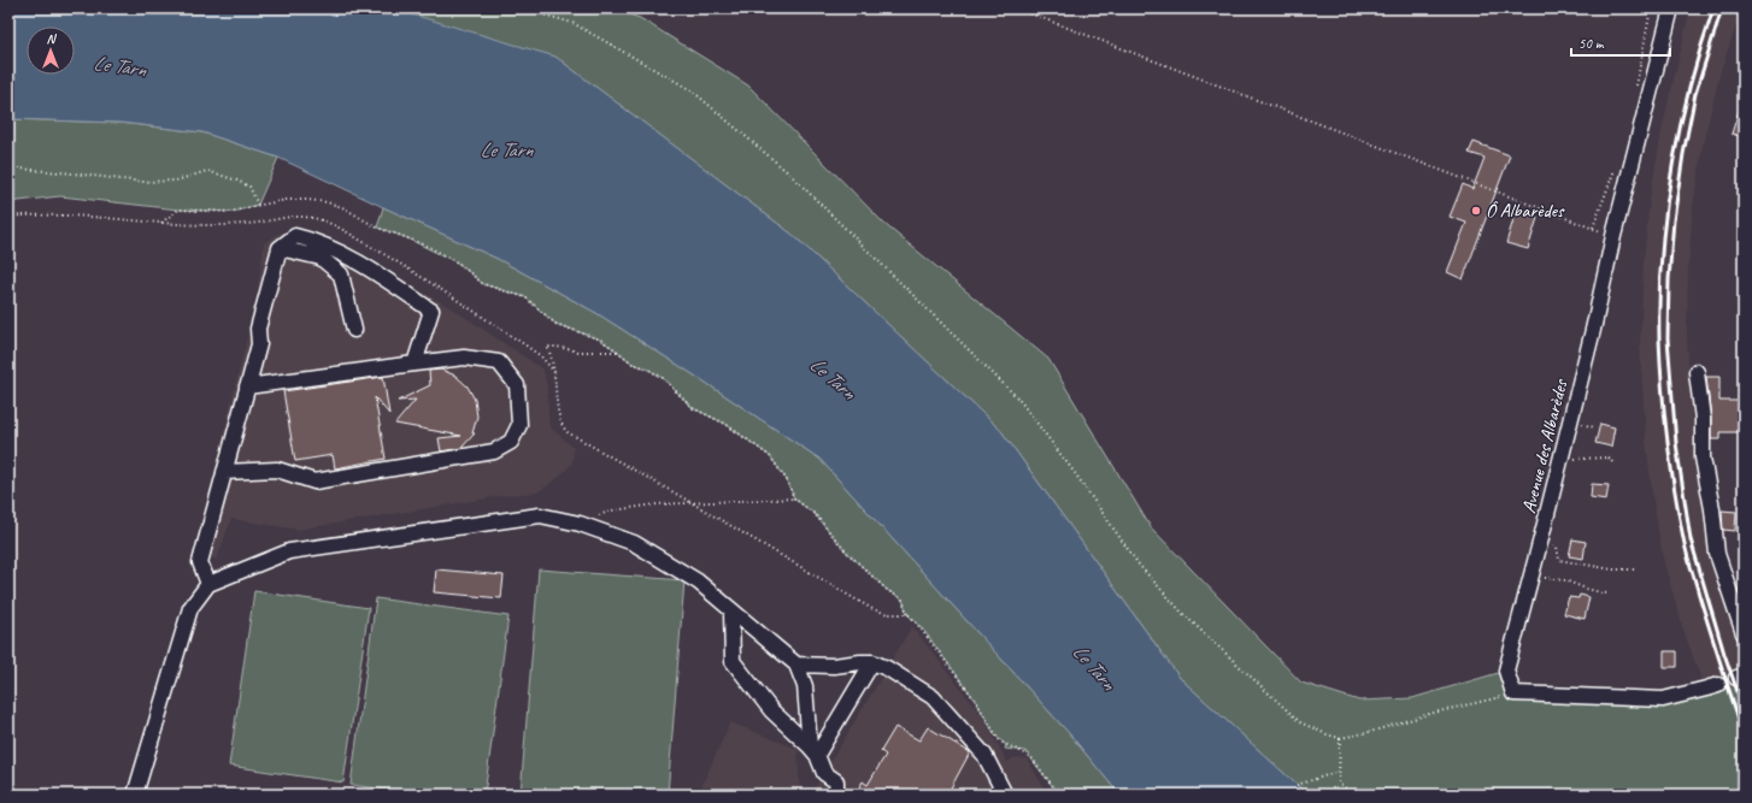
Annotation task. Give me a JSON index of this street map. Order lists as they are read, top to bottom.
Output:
{
  "streets": {
    "street": ["Avenue des Albarèdes"]
  },
  "water": ["Le Tarn"],
  "places": ["Ô Albarèdes"],
  "scale_bar": "50 m",
  "north": "top"
}
